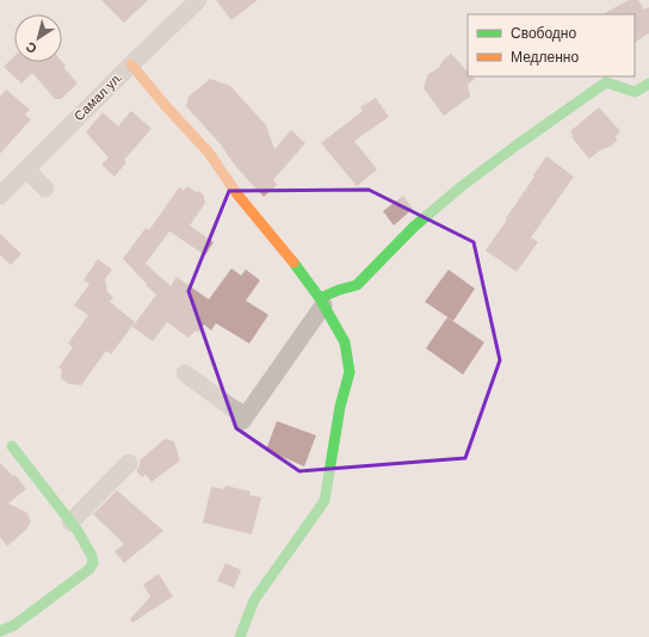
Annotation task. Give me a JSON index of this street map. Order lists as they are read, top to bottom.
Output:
{
  "streets": {
    "street": ["Самал ул."]
  },
  "legend": ["Свободно", "Медленно"],
  "north": "bottom left"
}
